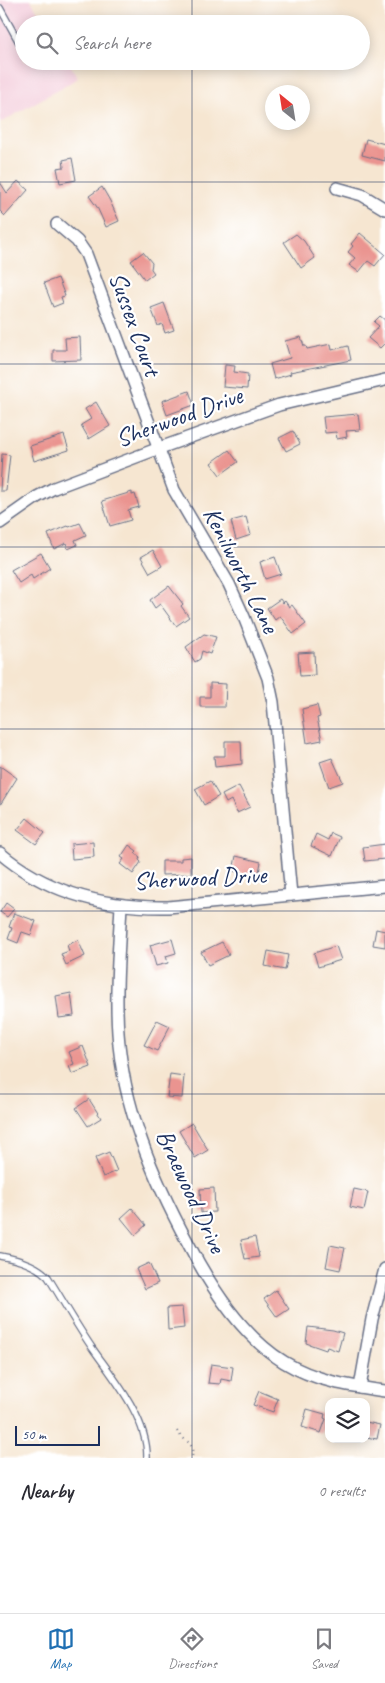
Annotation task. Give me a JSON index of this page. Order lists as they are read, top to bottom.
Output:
{
  "streets": {
    "street": [
      "Sussex Court",
      "Sherwood Drive",
      "Kenilworth Lane",
      "Braewood Drive"
    ]
  },
  "crossings": [
    ["Sussex Court", "Sherwood Drive"],
    ["Sussex Court", "Kenilworth Lane"],
    ["Sherwood Drive", "Kenilworth Lane"],
    ["Sherwood Drive", "Braewood Drive"]
  ],
  "scale_bar": "50 m",
  "north": "top left",
  "page": {
    "search": "Search here",
    "scale": "50 m",
    "heading": ["Nearby", "0 results"],
    "nav": ["Map", "Directions", "Saved"]
  }
}
